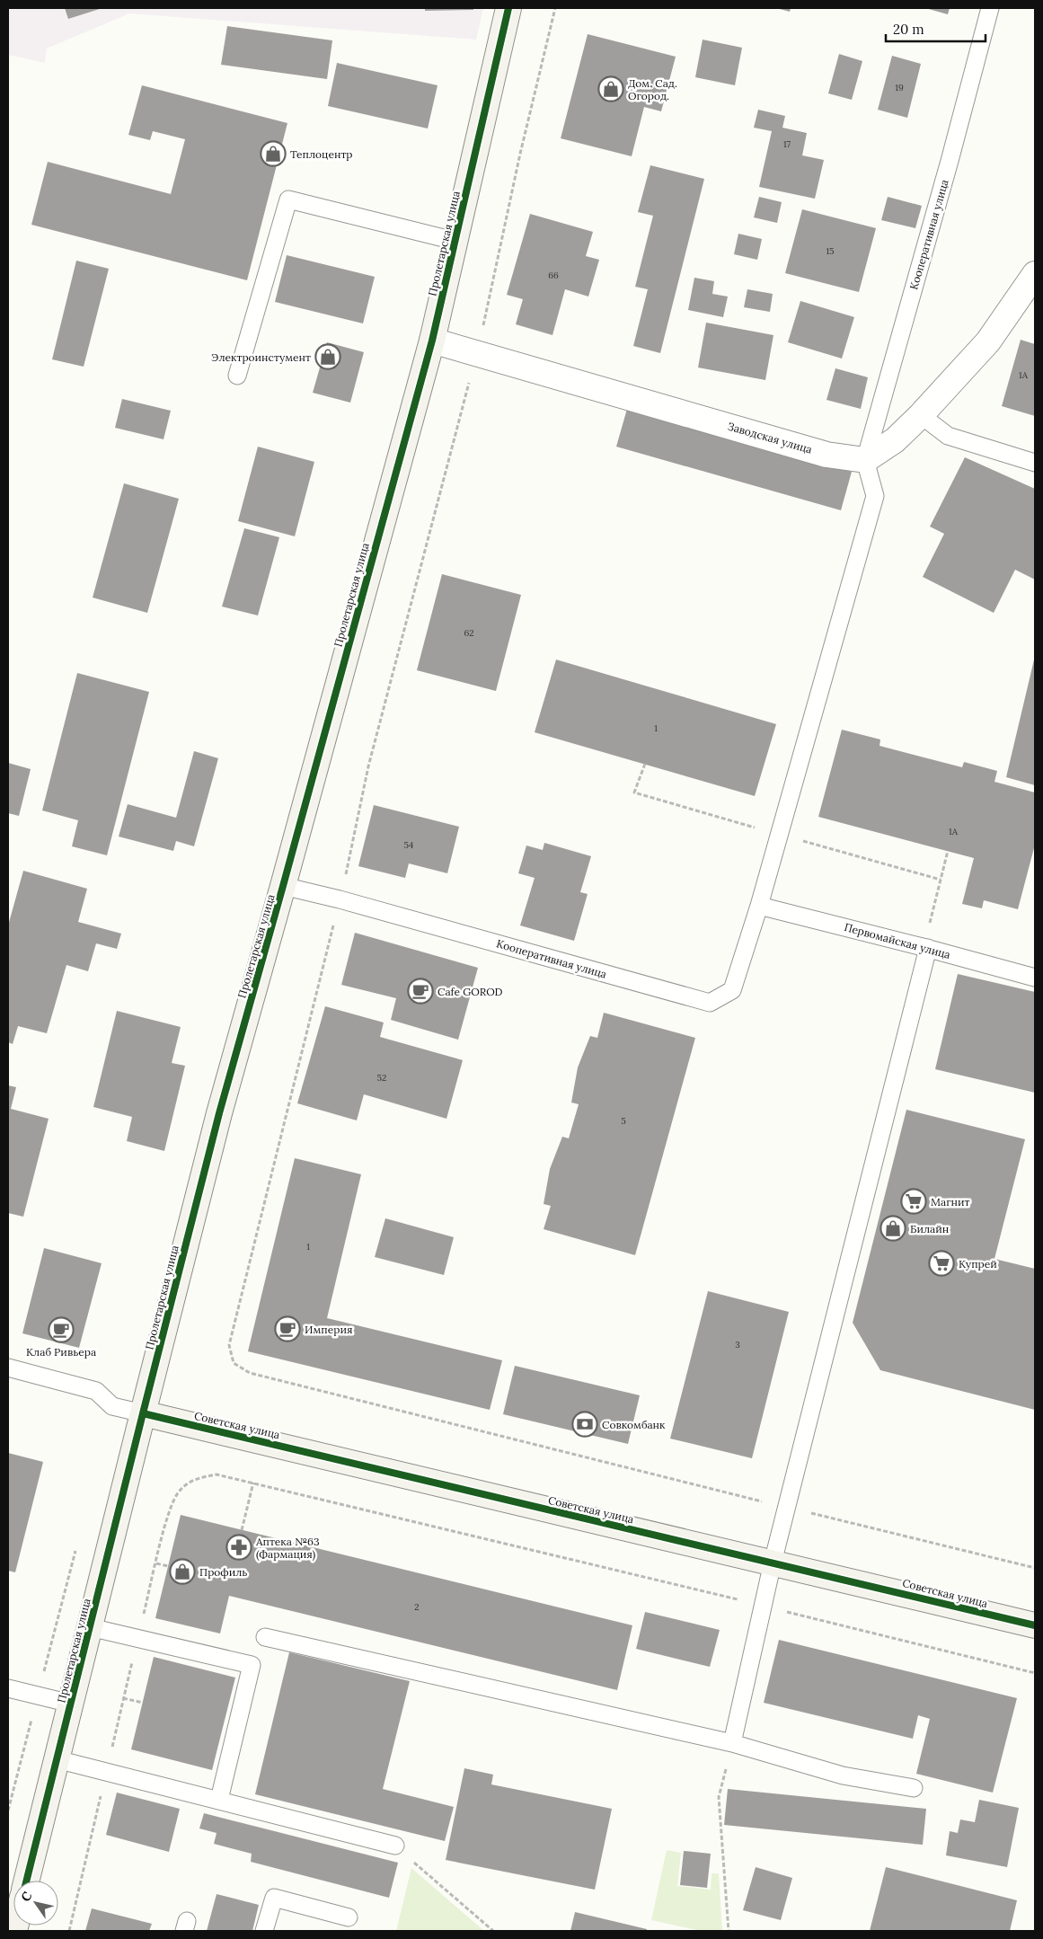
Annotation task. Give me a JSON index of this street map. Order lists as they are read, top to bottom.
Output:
{
  "streets": {
    "street": ["Пролетарская улица", "Заводская улица", "Советская улица"],
    "lane": ["Кооперативная улица", "Первомайская улица"]
  },
  "crossings": [
    ["Кооперативная улица", "Пролетарская улица"],
    ["Кооперативная улица", "Заводская улица"],
    ["Кооперативная улица", "Первомайская улица"],
    ["Пролетарская улица", "Заводская улица"],
    ["Пролетарская улица", "Советская улица"]
  ],
  "places": {
    "shop": [
      "Дом. Сад. Огород.",
      "Теплоцентр",
      "Электроинстумент",
      "Билайн",
      "Профиль"
    ],
    "cafe": ["Cafe GOROD", "Империя", "Клаб Ривьера"],
    "supermarket": ["Магнит", "Купрей"],
    "bank": ["Совкомбанк"],
    "pharmacy": ["Аптека №63 (Фармация)"]
  },
  "house_numbers": [
    "19",
    "17",
    "15",
    "66",
    "1А",
    "62",
    "1",
    "1А",
    "54",
    "52",
    "5",
    "1",
    "3",
    "2"
  ],
  "scale_bar": "20 m",
  "north": "top left"
}
